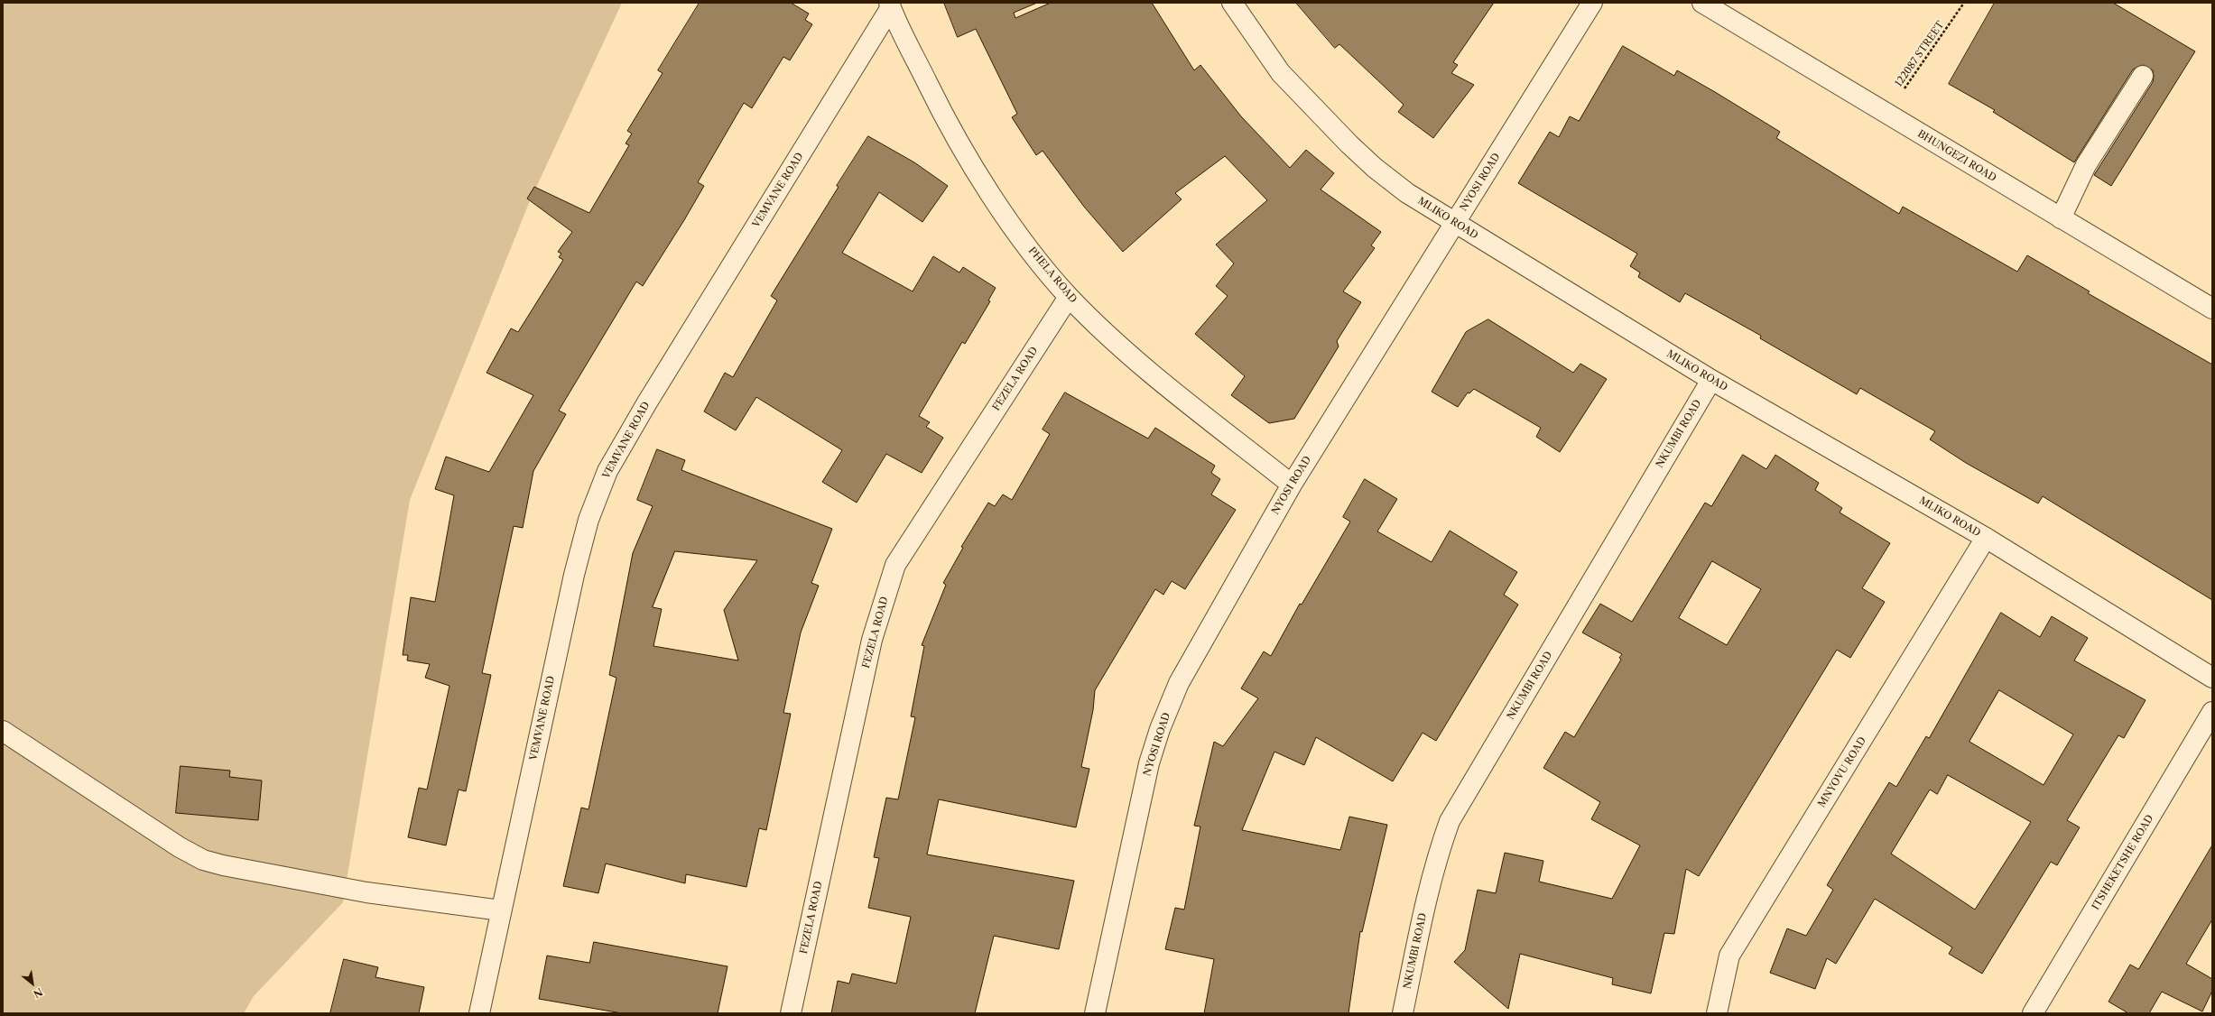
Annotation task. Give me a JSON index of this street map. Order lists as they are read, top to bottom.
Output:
{
  "streets": {
    "street": [
      "BHUNGEZI ROAD",
      "NYOSI ROAD",
      "VEMVANE ROAD",
      "MLIKO ROAD",
      "PHELA ROAD",
      "FEZELA ROAD",
      "NKUMBI ROAD",
      "MNYOVU ROAD",
      "ITSHEKETSHE ROAD"
    ],
    "path": ["122087 STREET"]
  },
  "crossings": [
    ["122087 STREET", "BHUNGEZI ROAD"],
    ["NYOSI ROAD", "MLIKO ROAD"],
    ["NYOSI ROAD", "PHELA ROAD"],
    ["VEMVANE ROAD", "PHELA ROAD"],
    ["MLIKO ROAD", "NKUMBI ROAD"],
    ["MLIKO ROAD", "MNYOVU ROAD"],
    ["PHELA ROAD", "FEZELA ROAD"]
  ],
  "north": "bottom right"
}
